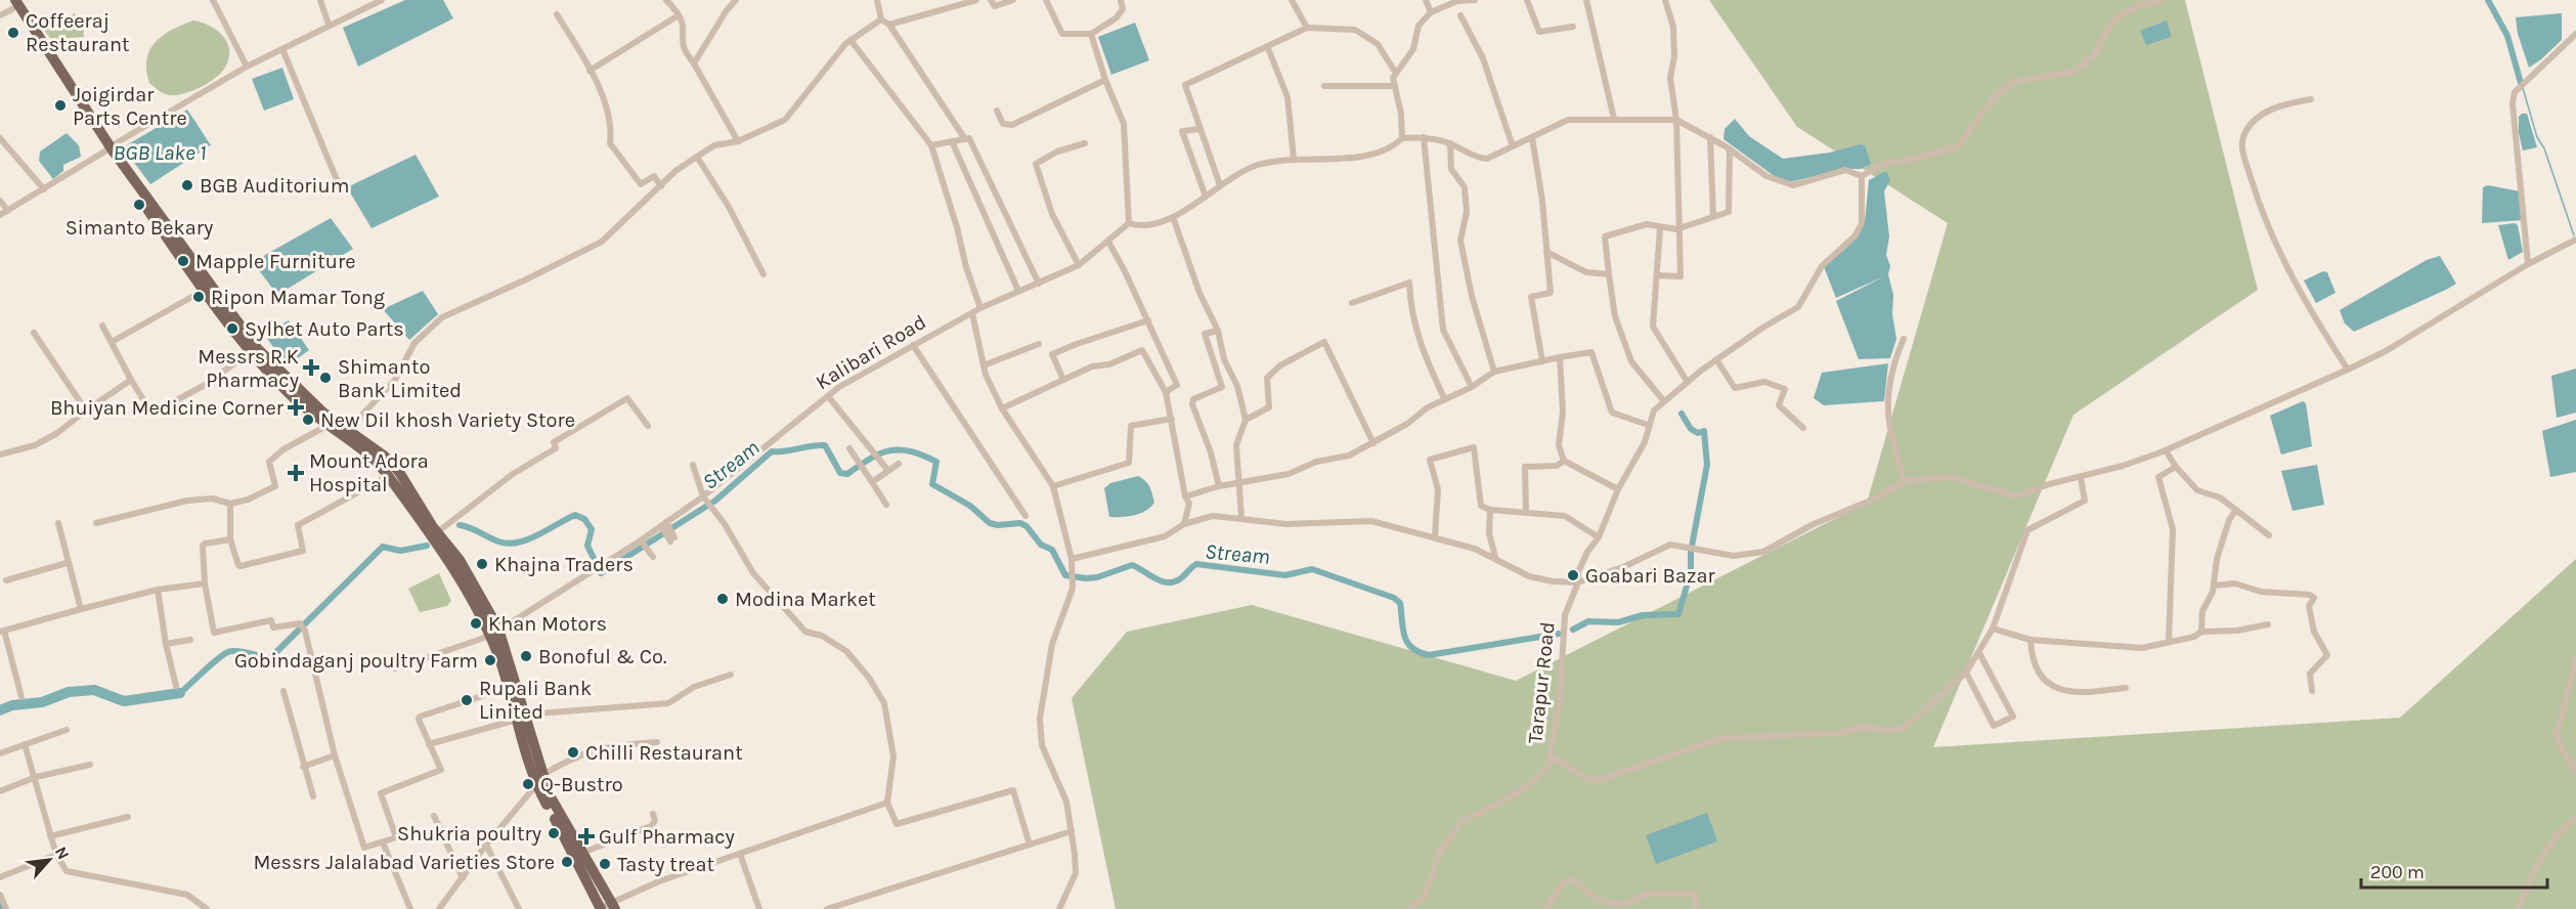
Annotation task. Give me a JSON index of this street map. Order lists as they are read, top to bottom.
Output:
{
  "streets": {
    "street": ["Kalibari Road", "Tarapur Road"]
  },
  "water": ["BGB Lake 1", "Stream"],
  "places": {
    "other": [
      "Coffeeraj Restaurant",
      "Joigirdar Parts Centre",
      "BGB Auditorium",
      "Simanto Bekary",
      "Mapple Furniture",
      "Ripon Mamar Tong",
      "Sylhet Auto Parts",
      "Shimanto Bank Limited",
      "New Dil khosh Variety Store",
      "Khajna Traders",
      "Goabari Bazar",
      "Modina Market",
      "Khan Motors",
      "Bonoful & Co.",
      "Gobindaganj poultry Farm",
      "Rupali Bank Linited",
      "Chilli Restaurant",
      "Q-Bustro",
      "Shukria poultry",
      "Messrs Jalalabad Varieties Store",
      "Tasty treat"
    ],
    "health": [
      "Messrs R.K Pharmacy",
      "Bhuiyan Medicine Corner",
      "Mount Adora Hospital",
      "Gulf Pharmacy"
    ]
  },
  "scale_bar": "200 m",
  "north": "top right"
}
